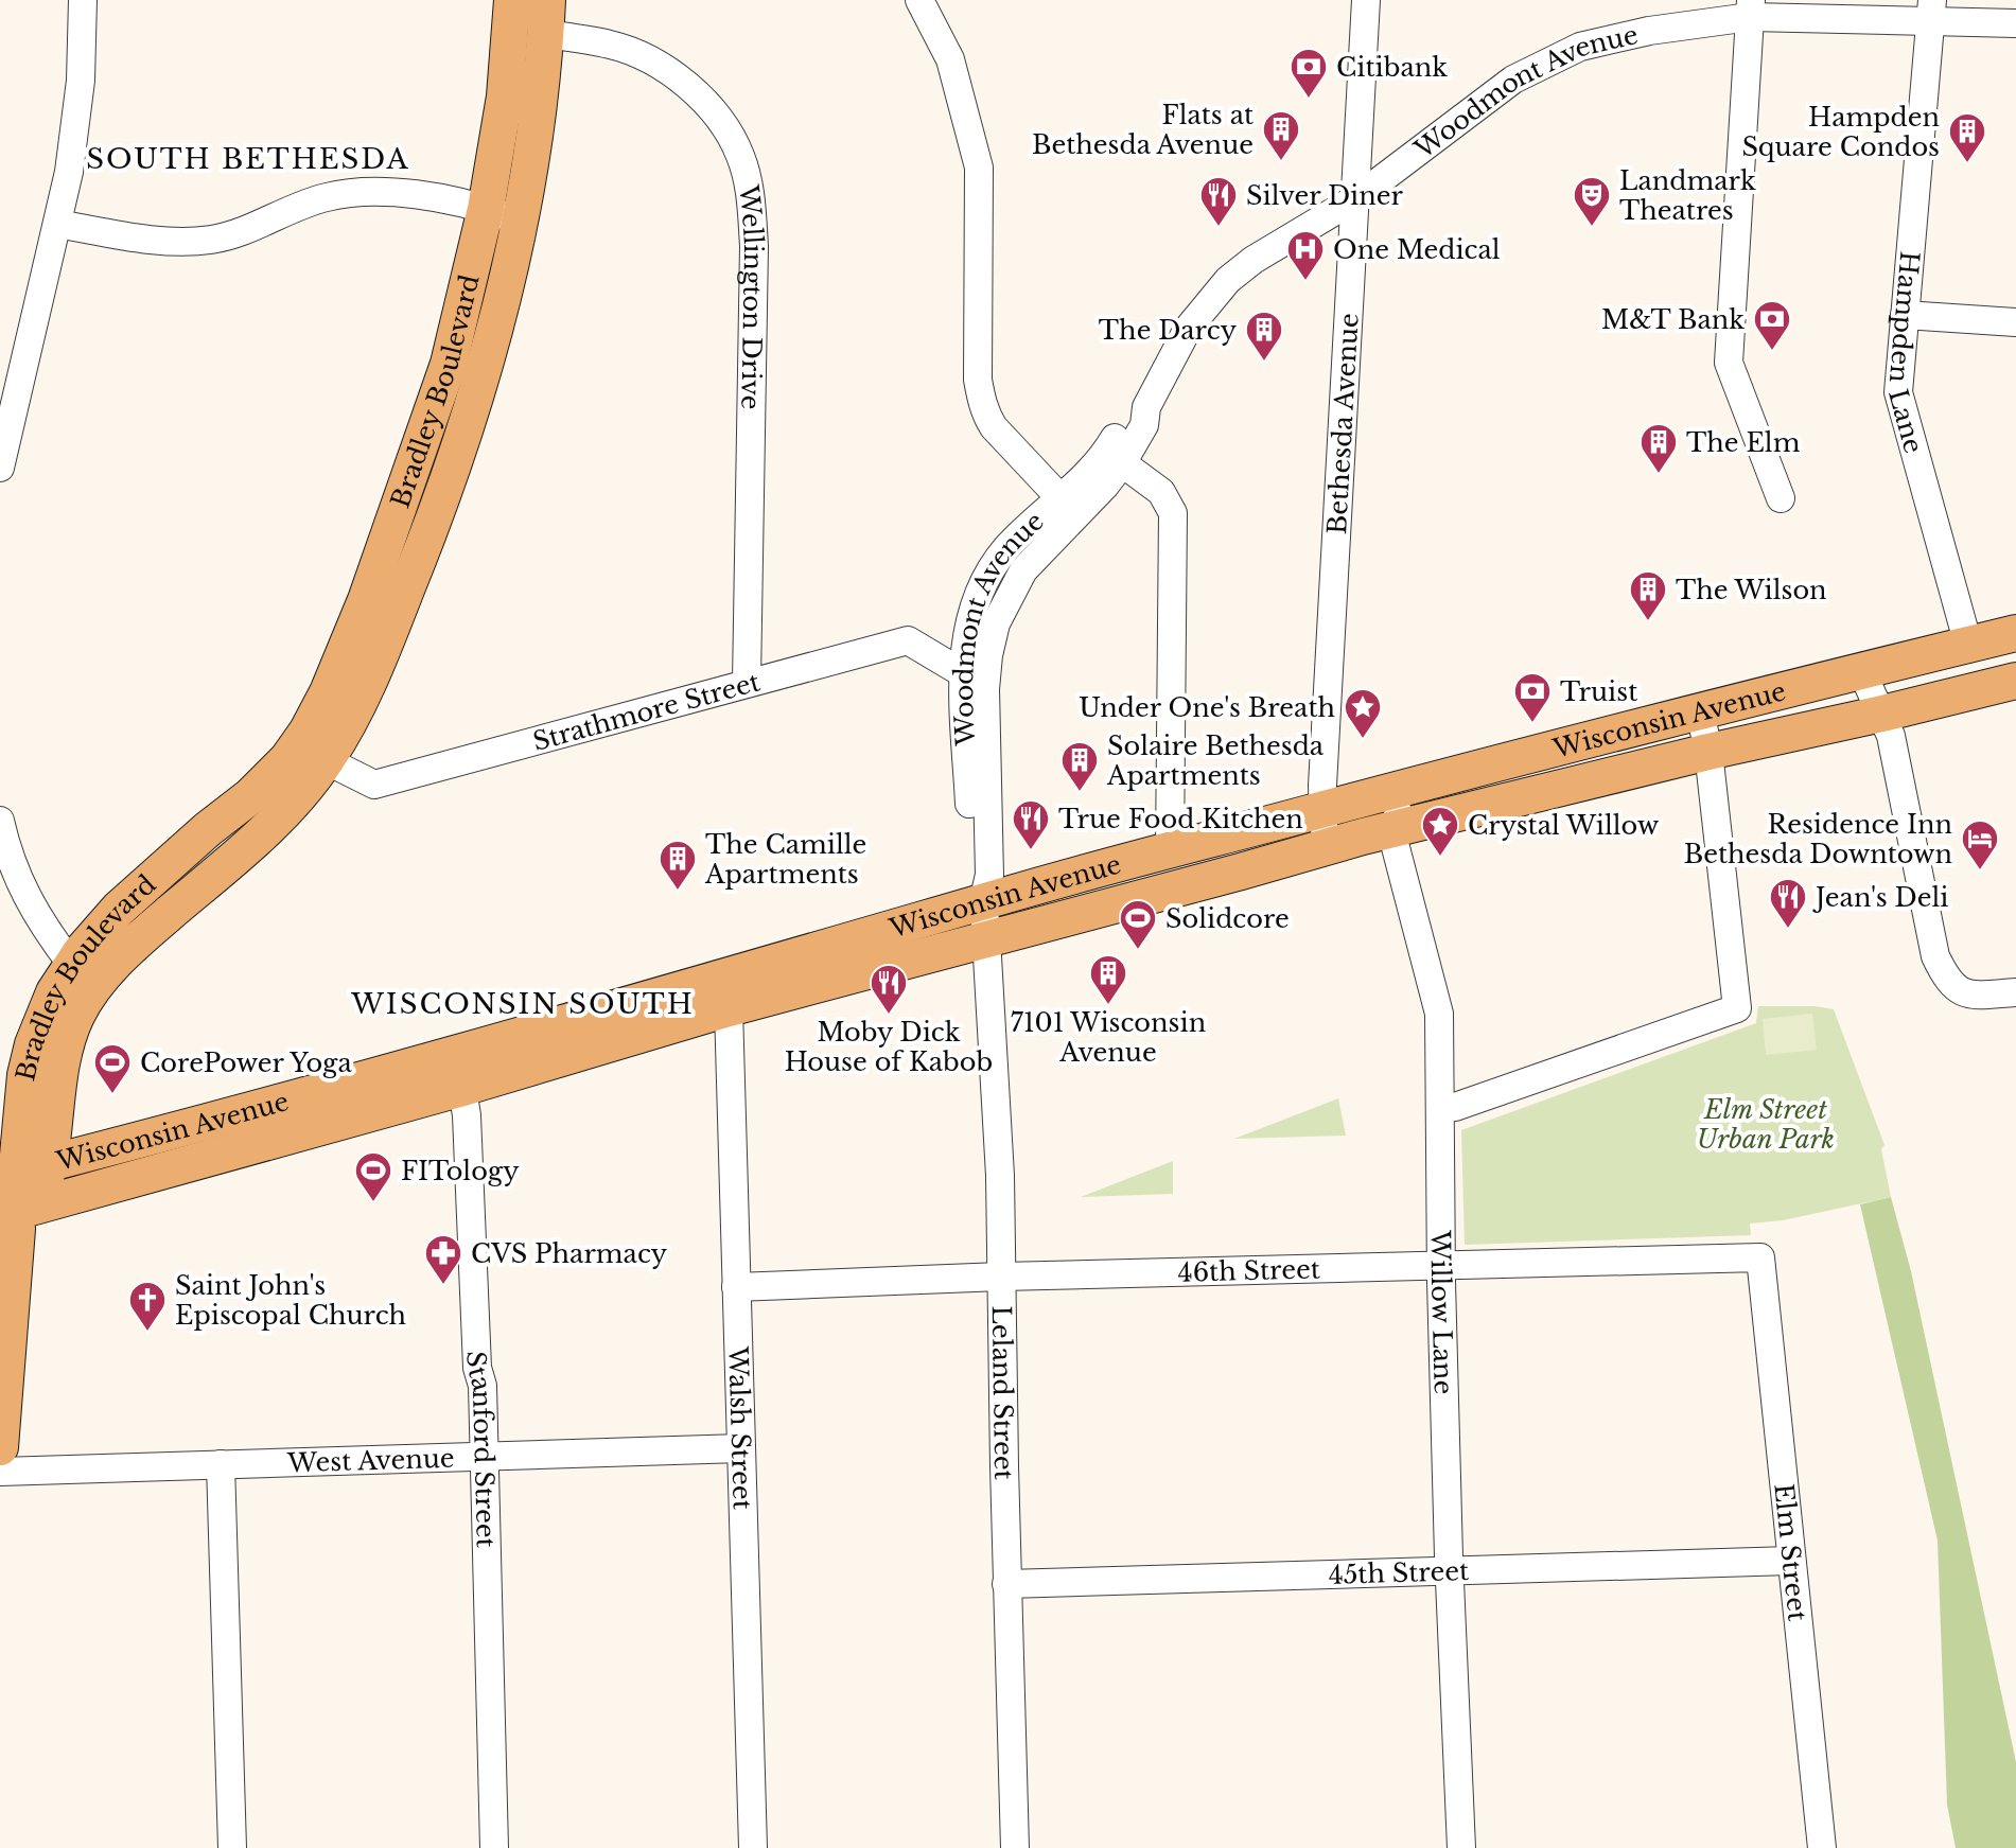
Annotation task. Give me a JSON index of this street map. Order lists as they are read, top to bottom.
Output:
{
  "streets": {
    "main road": ["Bradley Boulevard", "Wisconsin Avenue"],
    "street": [
      "Woodmont Avenue",
      "Wellington Drive",
      "Hampden Lane",
      "Bethesda Avenue",
      "Strathmore Street",
      "46th Street",
      "Willow Lane",
      "Leland Street",
      "Walsh Street",
      "Stanford Street",
      "West Avenue",
      "Elm Street",
      "45th Street"
    ]
  },
  "crossings": [
    ["Woodmont Avenue", "Hampden Lane"],
    ["Woodmont Avenue", "Bethesda Avenue"],
    ["Woodmont Avenue", "Strathmore Street"],
    ["Woodmont Avenue", "Wisconsin Avenue"],
    ["Woodmont Avenue", "Leland Street"],
    ["Wellington Drive", "Bradley Boulevard"],
    ["Wellington Drive", "Strathmore Street"],
    ["Hampden Lane", "Wisconsin Avenue"],
    ["Bradley Boulevard", "Strathmore Street"],
    ["Bradley Boulevard", "Wisconsin Avenue"],
    ["Bethesda Avenue", "Wisconsin Avenue"],
    ["Wisconsin Avenue", "Willow Lane"],
    ["Wisconsin Avenue", "Leland Street"],
    ["Wisconsin Avenue", "Walsh Street"],
    ["Wisconsin Avenue", "Stanford Street"],
    ["46th Street", "Willow Lane"],
    ["46th Street", "Leland Street"],
    ["46th Street", "Walsh Street"],
    ["46th Street", "Elm Street"],
    ["Willow Lane", "45th Street"],
    ["Leland Street", "45th Street"],
    ["Walsh Street", "West Avenue"],
    ["Stanford Street", "West Avenue"],
    ["Elm Street", "45th Street"]
  ],
  "districts": ["SOUTH BETHESDA", "WISCONSIN SOUTH"],
  "parks": ["Elm Street Urban Park"],
  "places": {
    "bank": ["Citibank", "M&T Bank", "Truist"],
    "building": [
      "Flats at Bethesda Avenue",
      "Hampden Square Condos",
      "The Darcy",
      "The Elm",
      "The Wilson",
      "Solaire Bethesda Apartments",
      "The Camille Apartments",
      "7101 Wisconsin Avenue"
    ],
    "restaurant": [
      "Silver Diner",
      "True Food Kitchen",
      "Jean's Deli",
      "Moby Dick House of Kabob"
    ],
    "theatre": ["Landmark Theatres"],
    "hospital": ["One Medical"],
    "place": ["Under One's Breath", "Crystal Willow"],
    "hotel": ["Residence Inn Bethesda Downtown"],
    "sports": ["Solidcore", "CorePower Yoga", "FITology"],
    "pharmacy": ["CVS Pharmacy"],
    "church": ["Saint John's Episcopal Church"]
  }
}
